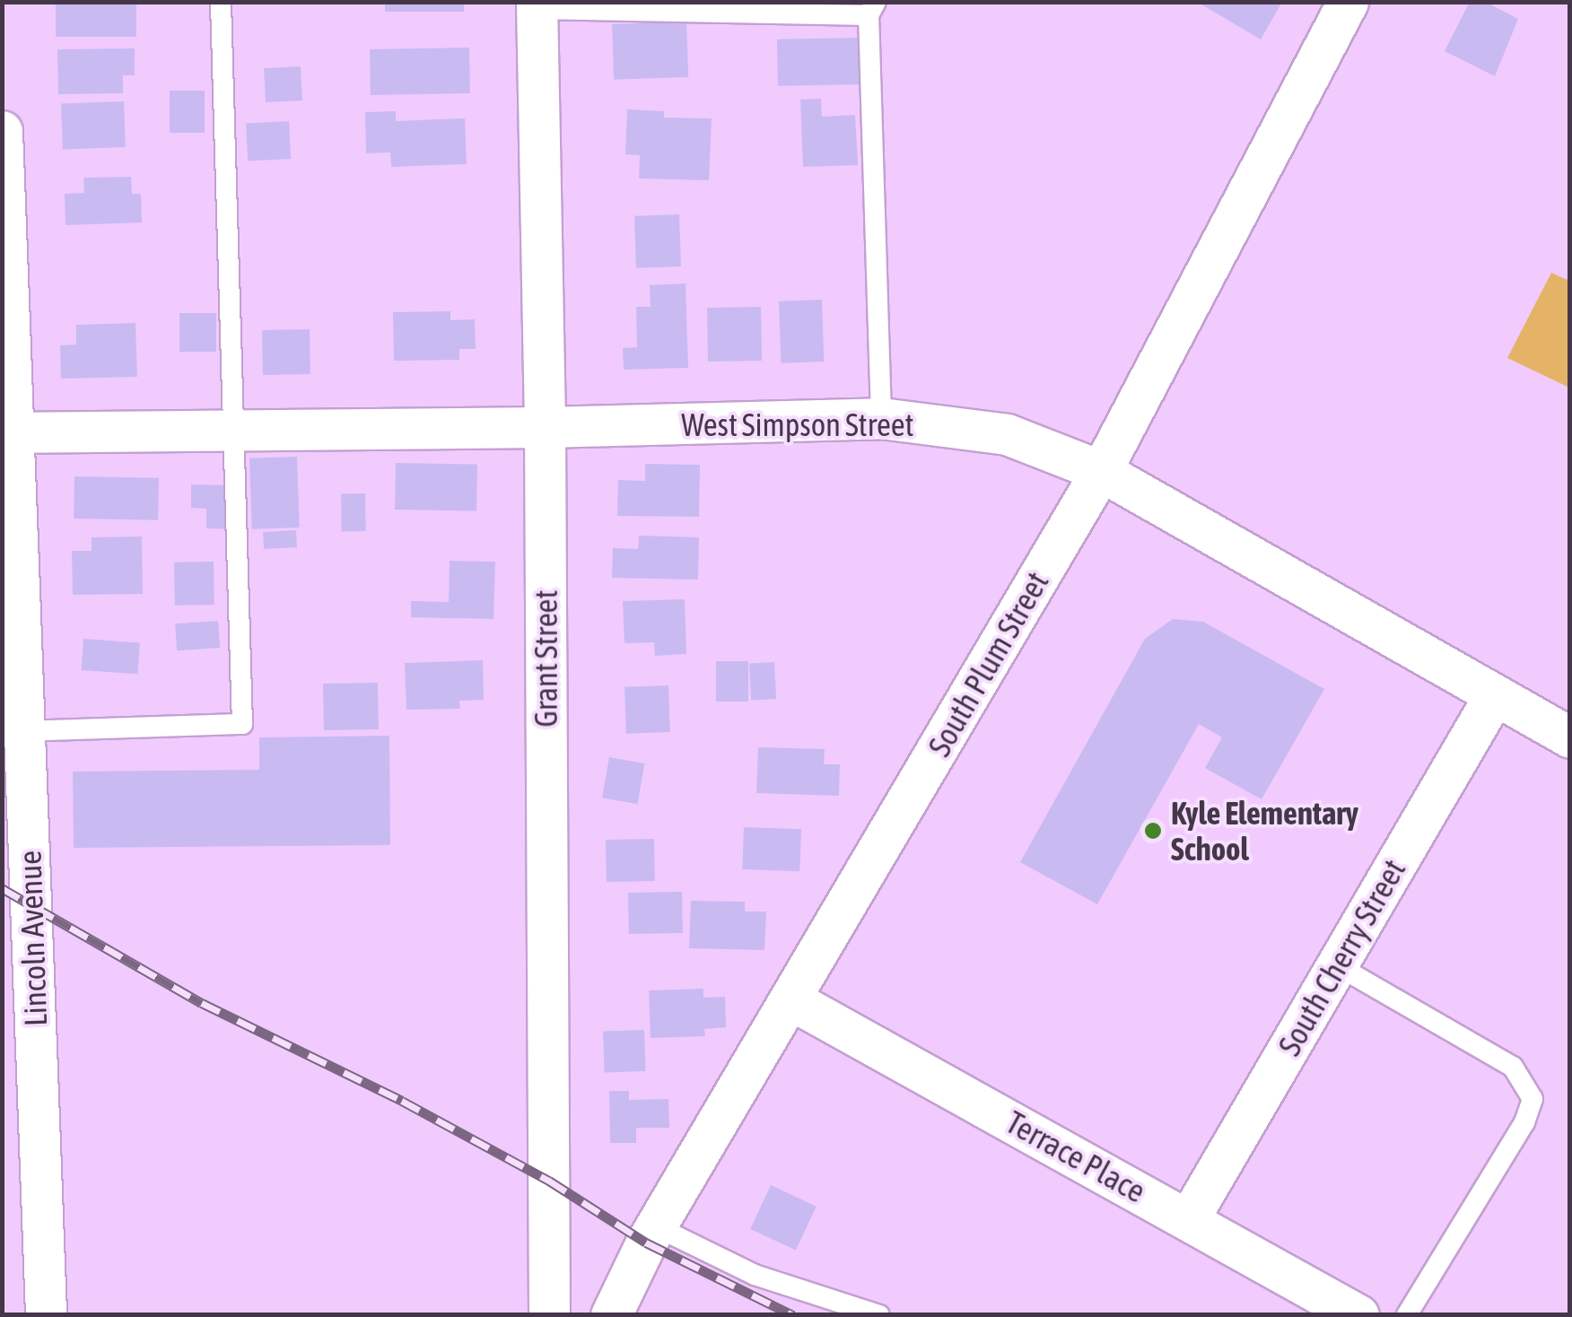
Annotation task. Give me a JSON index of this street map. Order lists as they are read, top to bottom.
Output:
{
  "streets": {
    "street": [
      "West Simpson Street",
      "Grant Street",
      "South Plum Street",
      "Lincoln Avenue",
      "South Cherry Street",
      "Terrace Place"
    ]
  },
  "crossings": [
    ["West Simpson Street", "Grant Street"],
    ["West Simpson Street", "South Plum Street"],
    ["West Simpson Street", "Lincoln Avenue"],
    ["West Simpson Street", "South Cherry Street"],
    ["South Plum Street", "Terrace Place"],
    ["South Cherry Street", "Terrace Place"]
  ],
  "places": ["Kyle Elementary School"]
}
